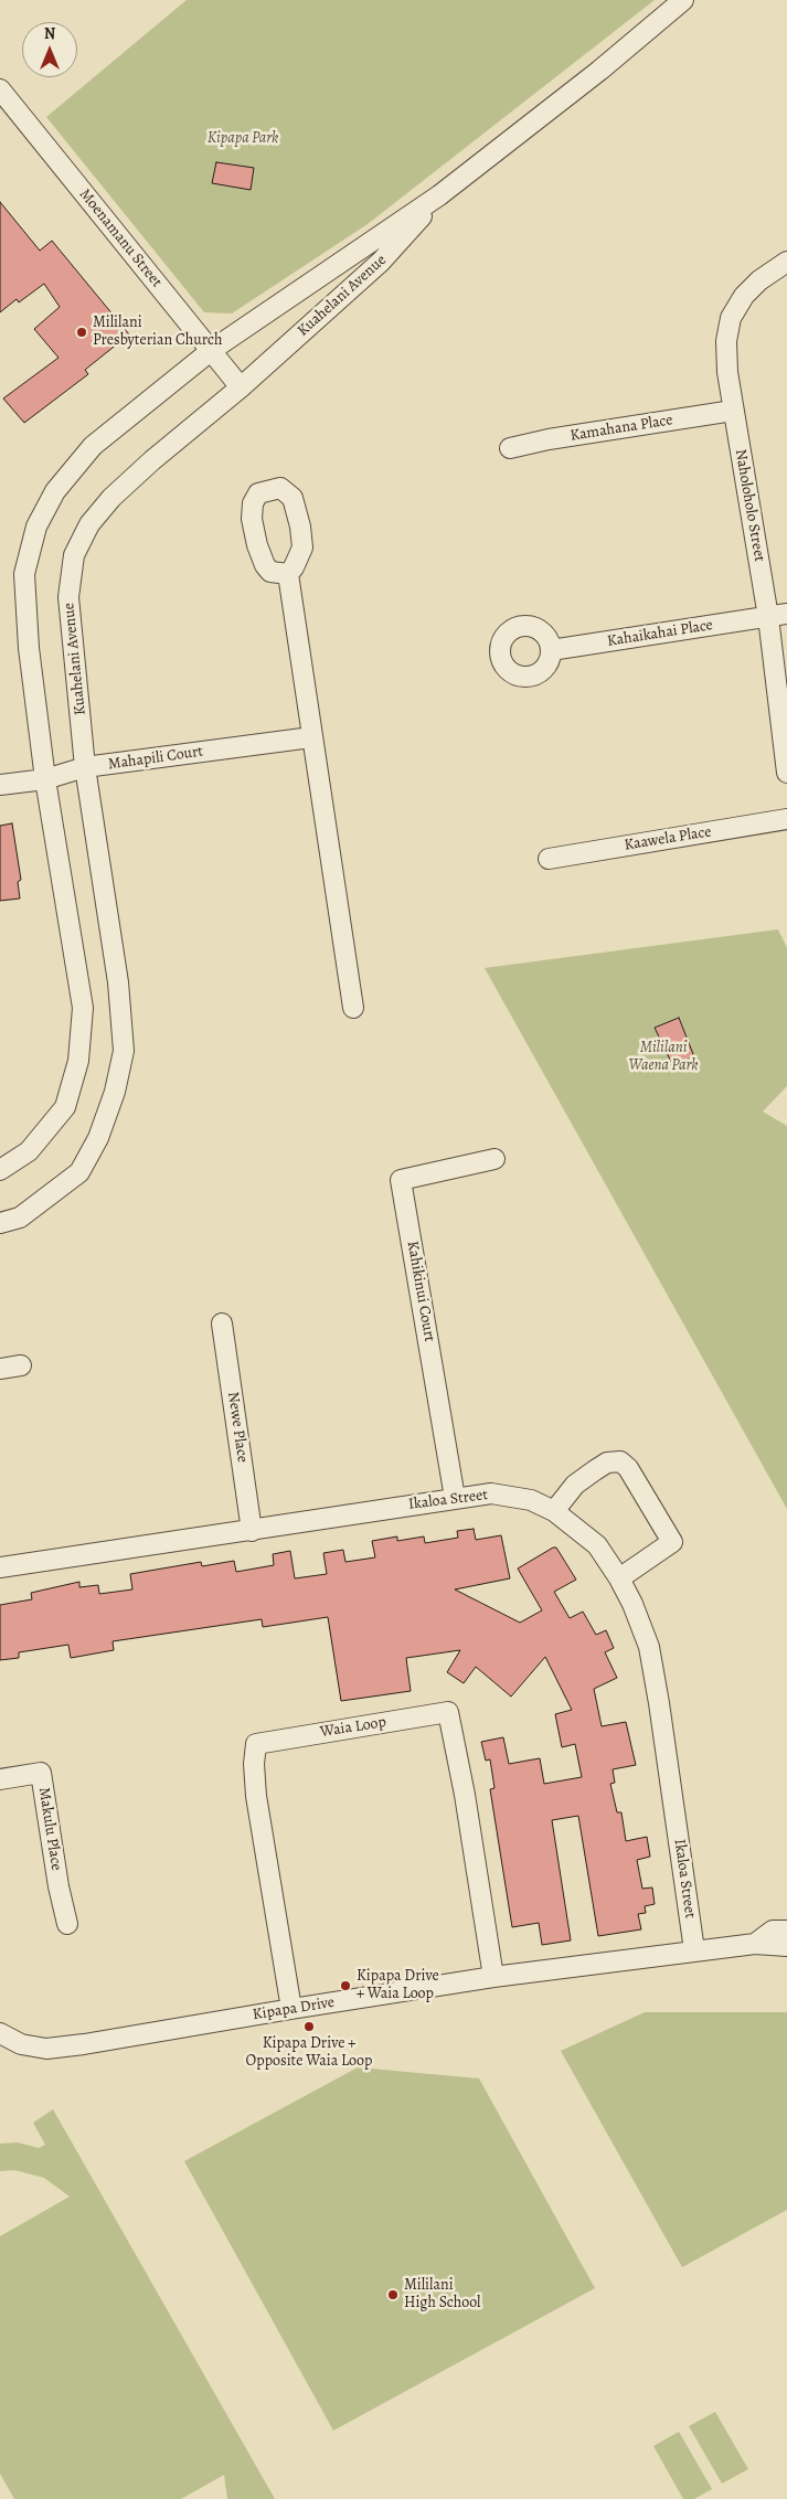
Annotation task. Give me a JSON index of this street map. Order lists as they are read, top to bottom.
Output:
{
  "streets": {
    "street": [
      "Moenamanu Street",
      "Kuahelani Avenue",
      "Kamahana Place",
      "Naholoholo Street",
      "Kahaikahai Place",
      "Mahapili Court",
      "Kaawela Place",
      "Kahikinui Court",
      "Newe Place",
      "Ikaloa Street",
      "Waia Loop",
      "Makulu Place",
      "Kipapa Drive"
    ]
  },
  "crossings": [
    ["Moenamanu Street", "Kuahelani Avenue"],
    ["Kuahelani Avenue", "Mahapili Court"],
    ["Kamahana Place", "Naholoholo Street"],
    ["Naholoholo Street", "Kahaikahai Place"],
    ["Kahikinui Court", "Ikaloa Street"],
    ["Newe Place", "Ikaloa Street"],
    ["Ikaloa Street", "Kipapa Drive"],
    ["Waia Loop", "Kipapa Drive"]
  ],
  "parks": ["Kipapa Park", "Mililani Waena Park"],
  "places": [
    "Mililani Presbyterian Church",
    "Kipapa Drive + Waia Loop",
    "Kipapa Drive + Opposite Waia Loop",
    "Mililani High School"
  ],
  "north": "top"
}
